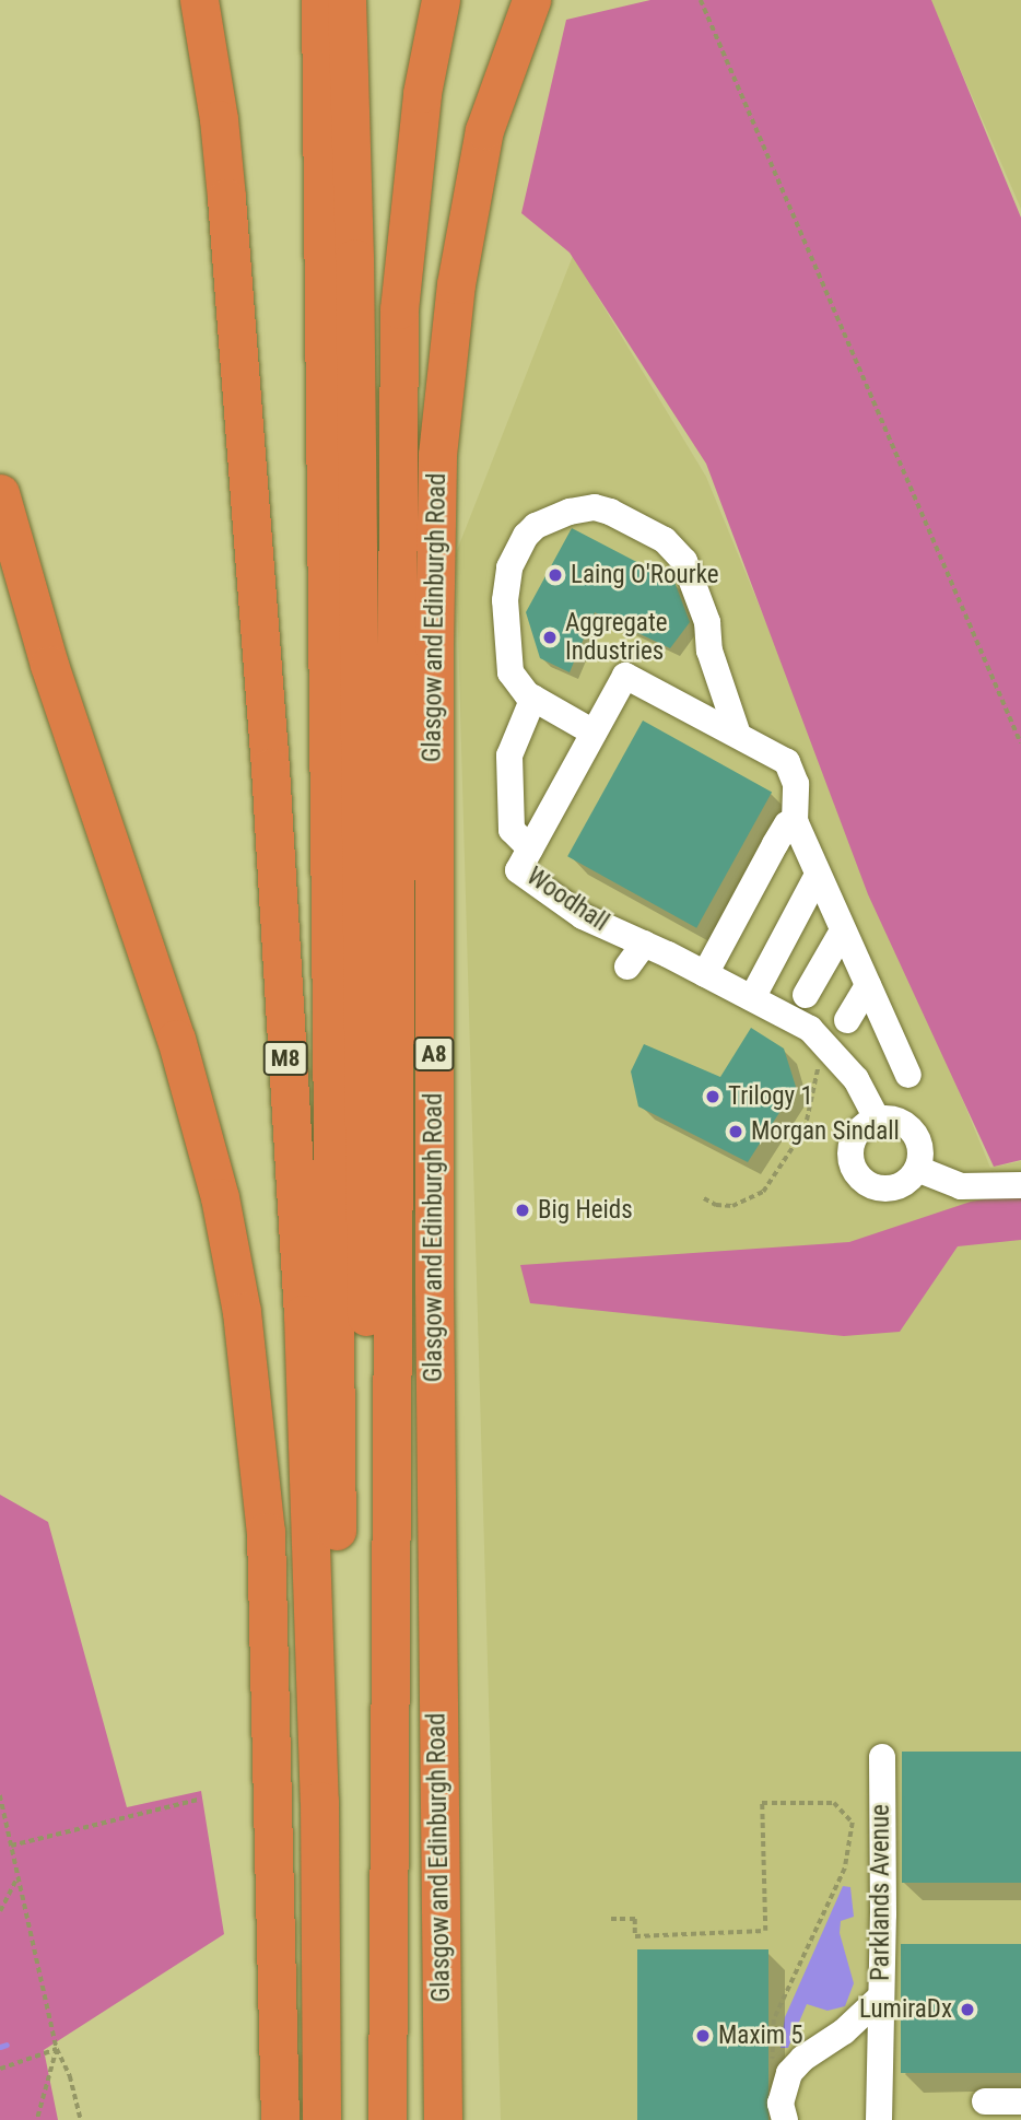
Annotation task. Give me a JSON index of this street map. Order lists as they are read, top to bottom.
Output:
{
  "streets": {
    "highway": ["Glasgow and Edinburgh Road", "A8", "M8"],
    "street": ["Woodhall", "Parklands Avenue"]
  },
  "places": [
    "Laing O'Rourke",
    "Aggregate Industries",
    "Trilogy 1",
    "Morgan Sindall",
    "Big Heids",
    "LumiraDx",
    "Maxim 5"
  ]
}
